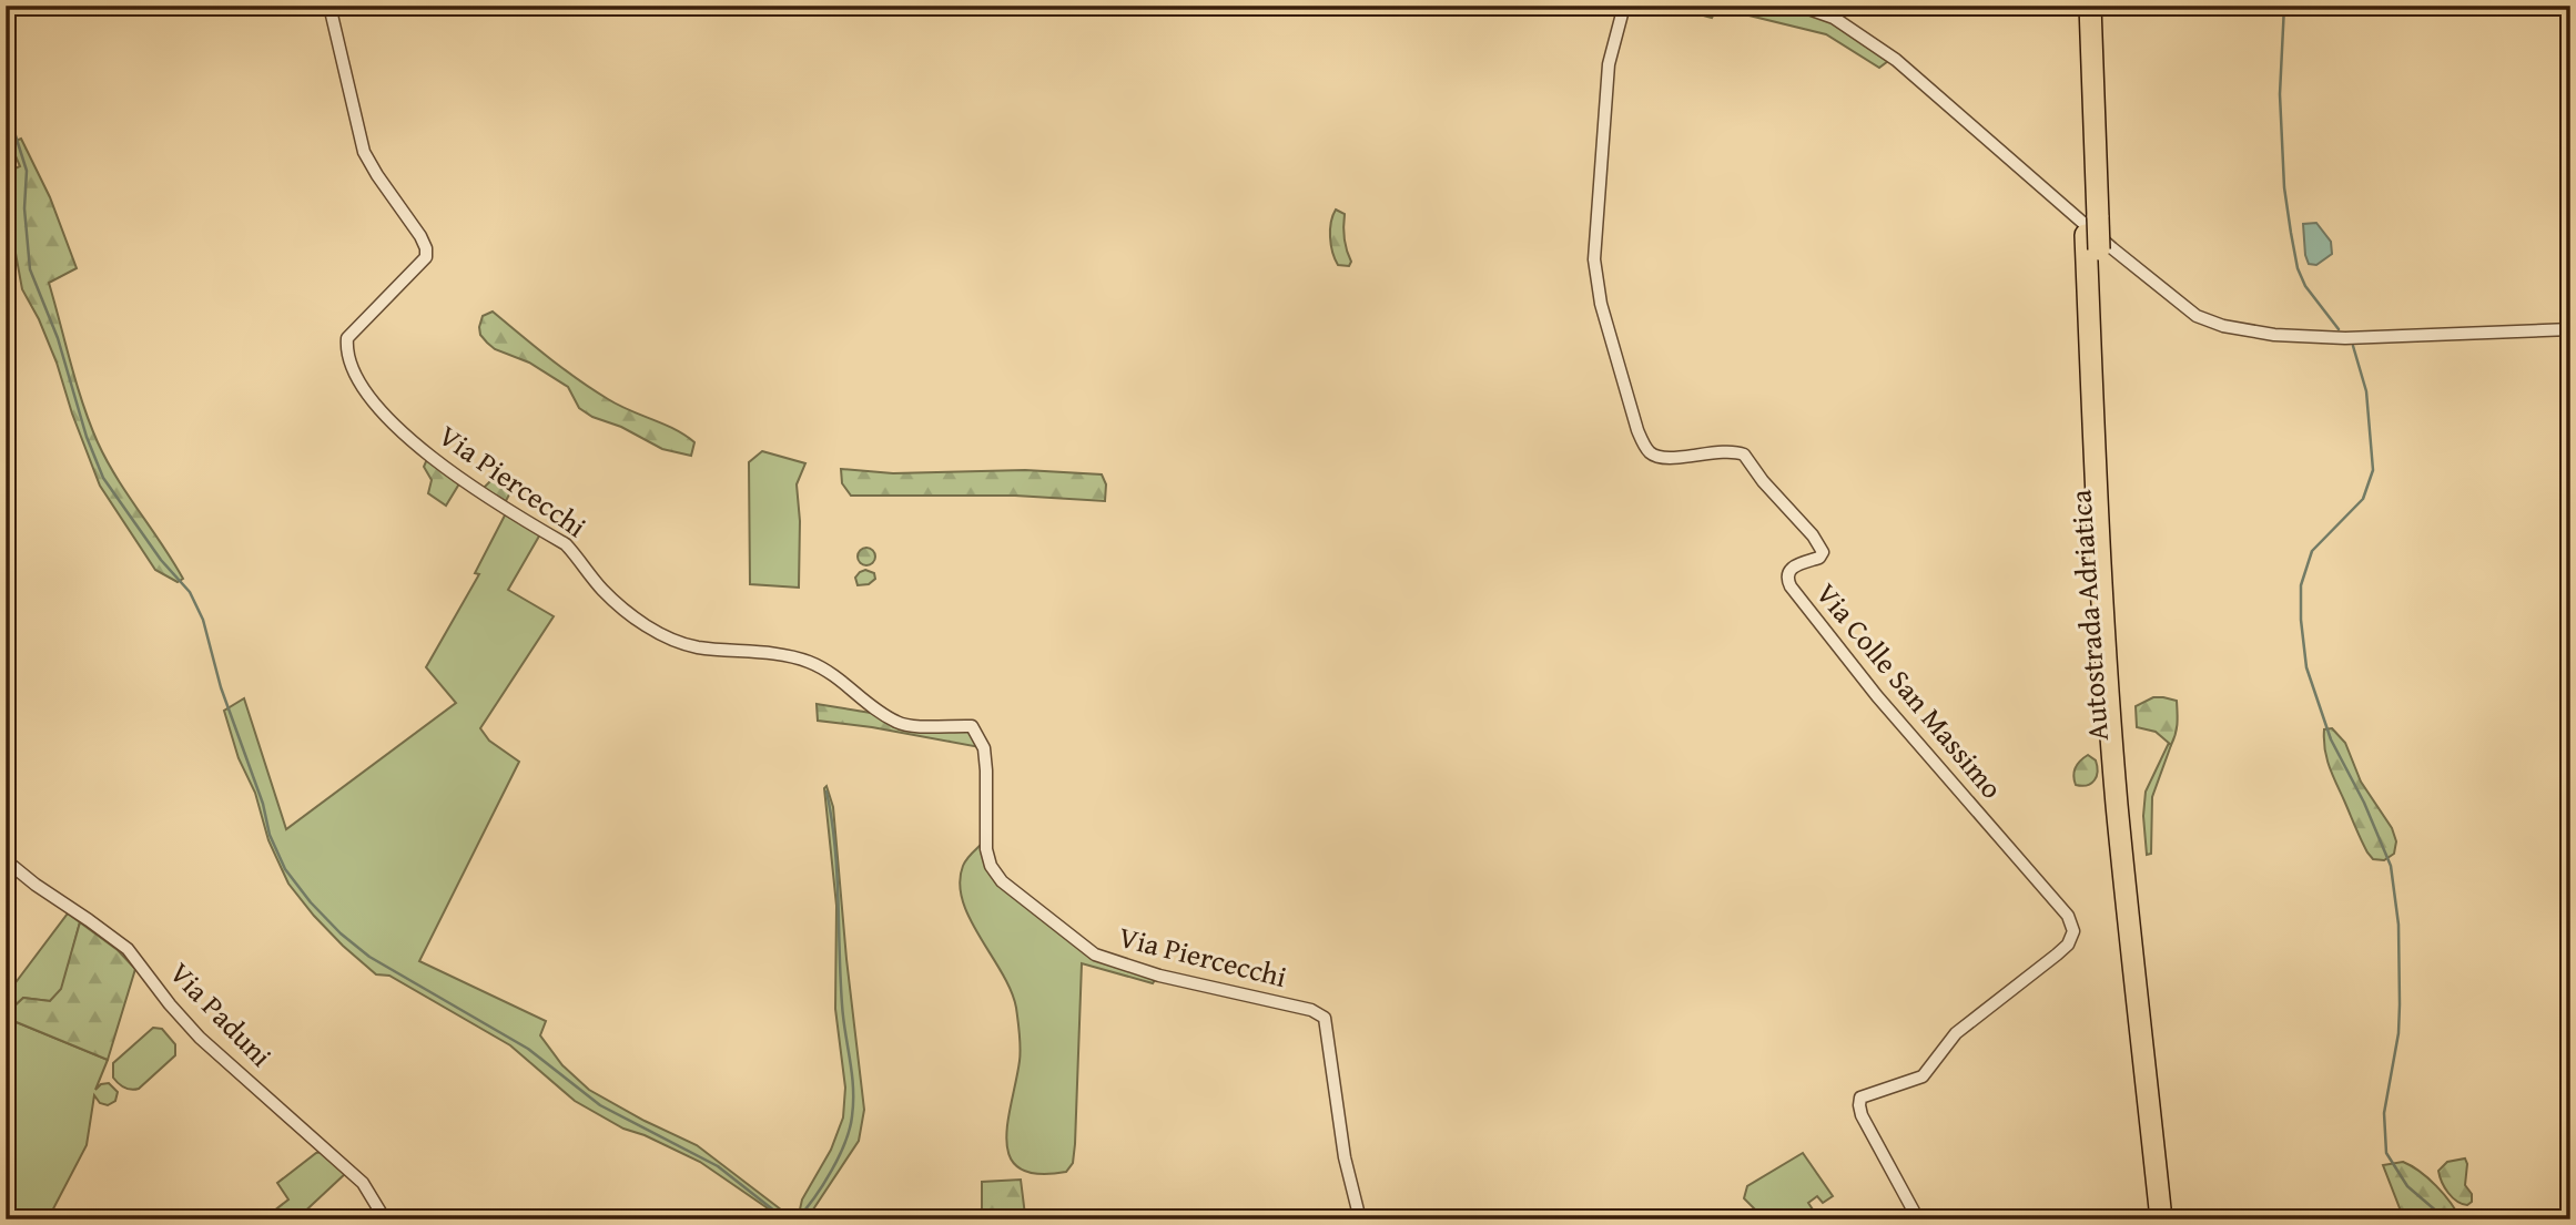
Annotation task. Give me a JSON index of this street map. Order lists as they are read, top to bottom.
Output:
{
  "streets": {
    "highway": ["Autostrada Adriatica"],
    "street": ["Via Piercecchi", "Via Colle San Massimo", "Via Paduni"]
  }
}
